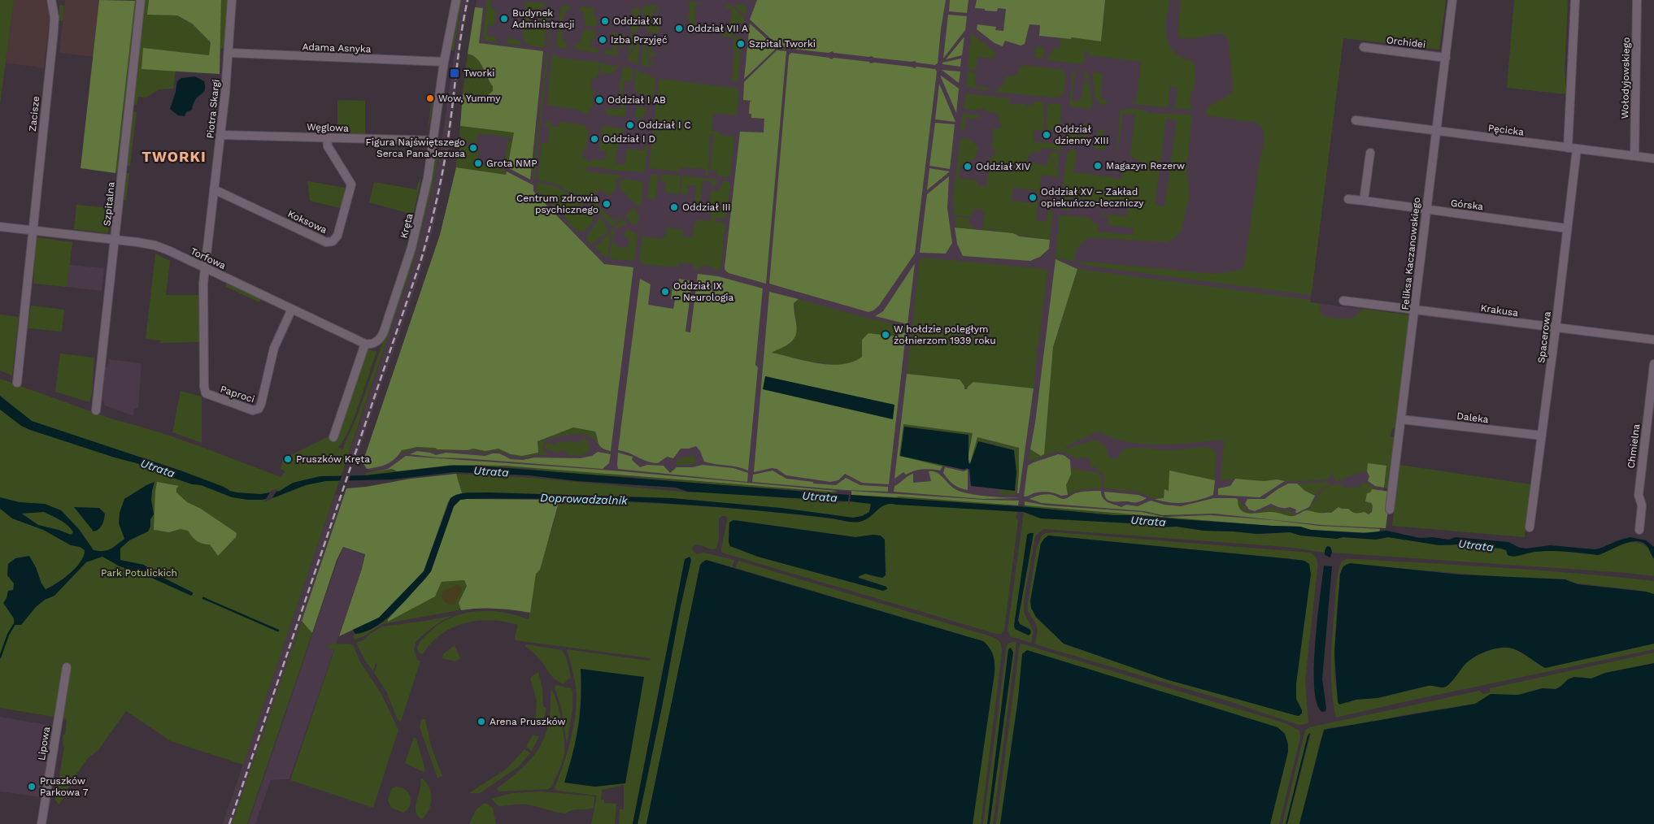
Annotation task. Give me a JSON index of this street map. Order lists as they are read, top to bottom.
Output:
{
  "streets": {
    "street": [
      "Orchidei",
      "Adama Asnyka",
      "Wołodyjowskiego",
      "Piotra Skargi",
      "Zacisze",
      "Węglowa",
      "Pęcicka",
      "Szpitalna",
      "Górska",
      "Koksowa",
      "Kręta",
      "Feliksa Kaczanowskiego",
      "Torfowa",
      "Krakusa",
      "Spacerowa",
      "Paproci",
      "Daleka",
      "Chmielna",
      "Lipowa"
    ]
  },
  "crossings": [
    ["Orchidei", "Feliksa Kaczanowskiego"],
    ["Adama Asnyka", "Piotra Skargi"],
    ["Adama Asnyka", "Kręta"],
    ["Wołodyjowskiego", "Pęcicka"],
    ["Piotra Skargi", "Węglowa"],
    ["Piotra Skargi", "Koksowa"],
    ["Piotra Skargi", "Torfowa"],
    ["Piotra Skargi", "Paproci"],
    ["Zacisze", "Torfowa"],
    ["Węglowa", "Koksowa"],
    ["Węglowa", "Kręta"],
    ["Pęcicka", "Feliksa Kaczanowskiego"],
    ["Pęcicka", "Spacerowa"],
    ["Szpitalna", "Torfowa"],
    ["Górska", "Feliksa Kaczanowskiego"],
    ["Górska", "Spacerowa"],
    ["Kręta", "Torfowa"],
    ["Feliksa Kaczanowskiego", "Krakusa"],
    ["Feliksa Kaczanowskiego", "Daleka"],
    ["Torfowa", "Paproci"],
    ["Krakusa", "Spacerowa"],
    ["Spacerowa", "Daleka"]
  ],
  "districts": ["TWORKI"],
  "water": ["Utrata", "Doprowadzalnik"],
  "parks": ["Park Potulickich"],
  "places": {
    "other": [
      "Budynek Administracji",
      "Oddział XI",
      "Oddział VII A",
      "Izba Przyjęć",
      "Szpital Tworki",
      "Wow, Yummy",
      "Oddział I AB",
      "Oddział I C",
      "Oddział dzienny XIII",
      "Oddział I D",
      "Figura Najświętszego Serca Pana Jezusa",
      "Grota NMP",
      "Magazyn Rezerw",
      "Oddział XIV",
      "Oddział XV – Zakład opiekuńczo-leczniczy",
      "Centrum zdrowia psychicznego",
      "Oddział III",
      "Oddział IX – Neurologia",
      "W hołdzie poległym żołnierzom 1939 roku",
      "Pruszków Kręta",
      "Arena Pruszków",
      "Pruszków Parkowa 7"
    ],
    "transit": ["Tworki"]
  }
}
